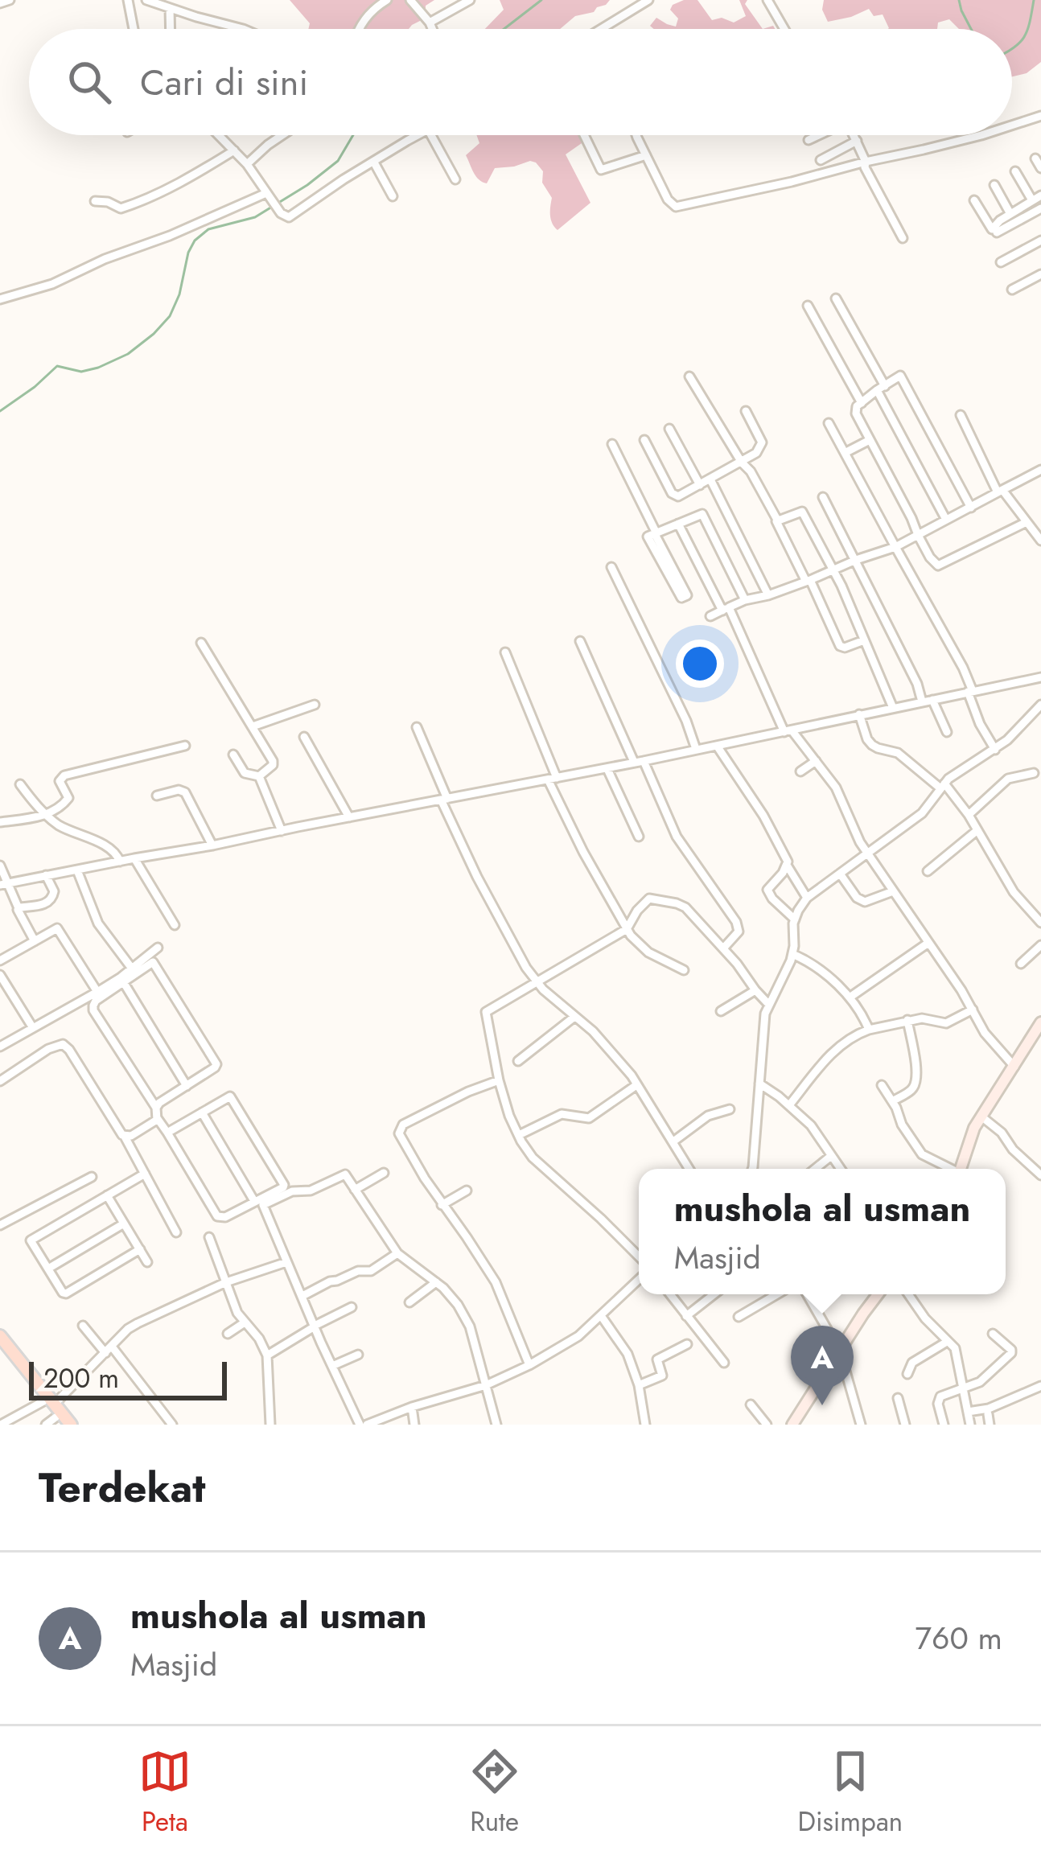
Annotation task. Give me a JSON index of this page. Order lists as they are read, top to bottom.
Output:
{
  "scale_bar": "200 m",
  "page": {
    "search": "Cari di sini",
    "popup": ["mushola al usman", "Masjid"],
    "pins": "A",
    "scale": "200 m",
    "heading": "Terdekat",
    "list": [
      {
        "mark": "A",
        "name": "mushola al usman",
        "note": "Masjid",
        "value": "760 m"
      }
    ],
    "nav": ["Peta", "Rute", "Disimpan"]
  }
}
